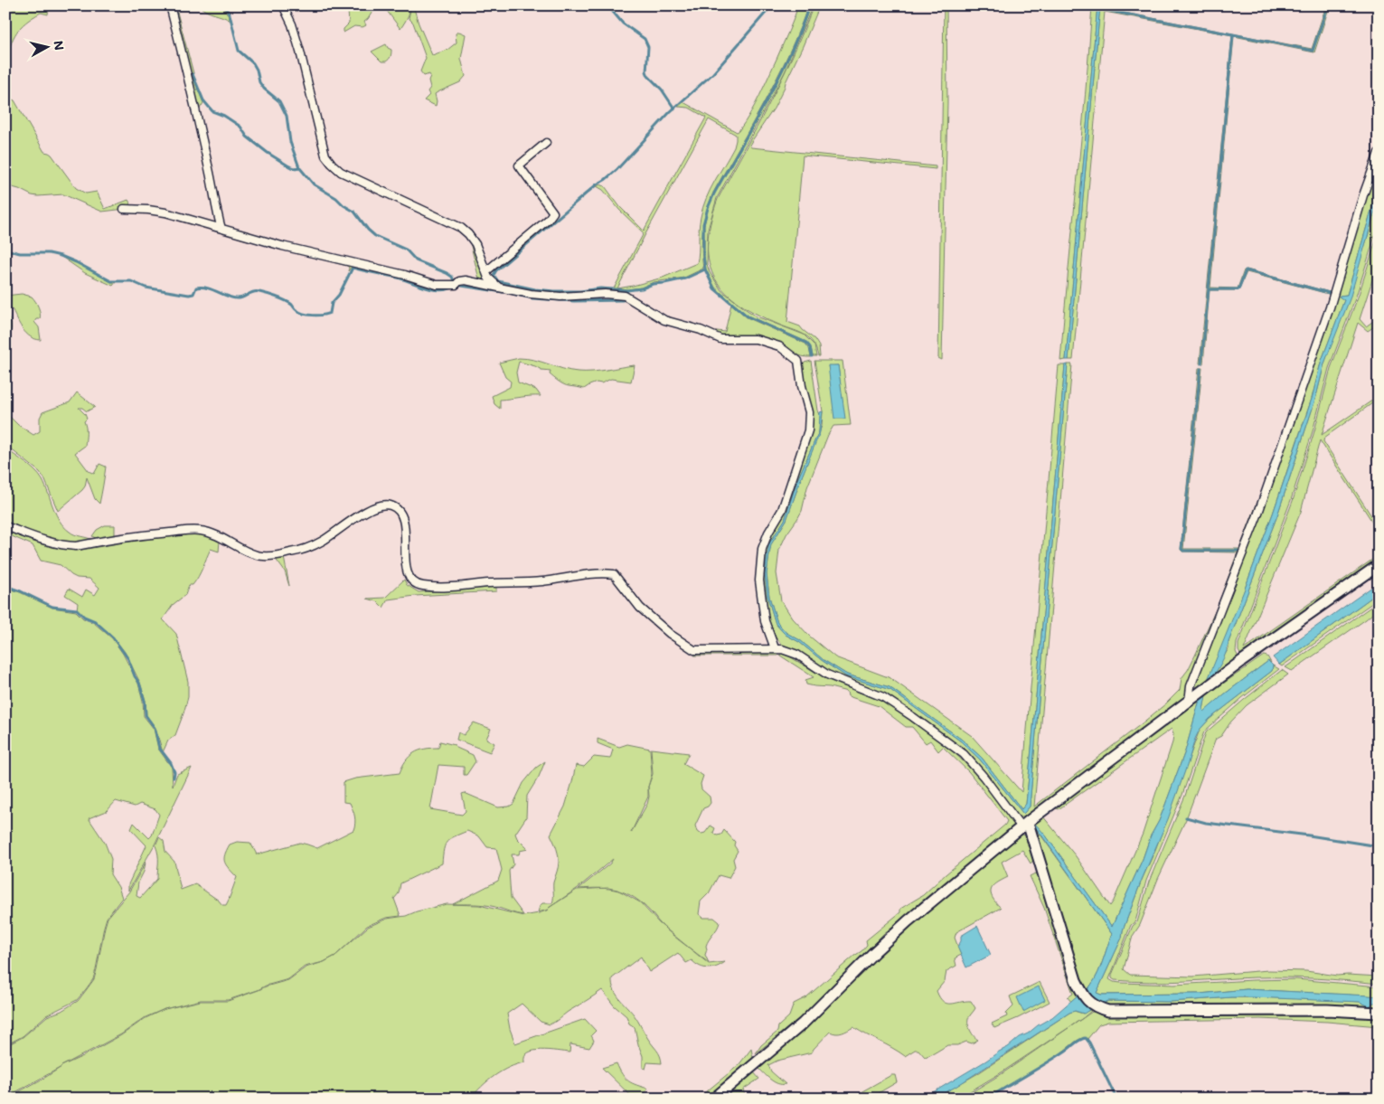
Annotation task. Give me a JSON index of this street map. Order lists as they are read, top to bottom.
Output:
{
  "north": "right"
}
